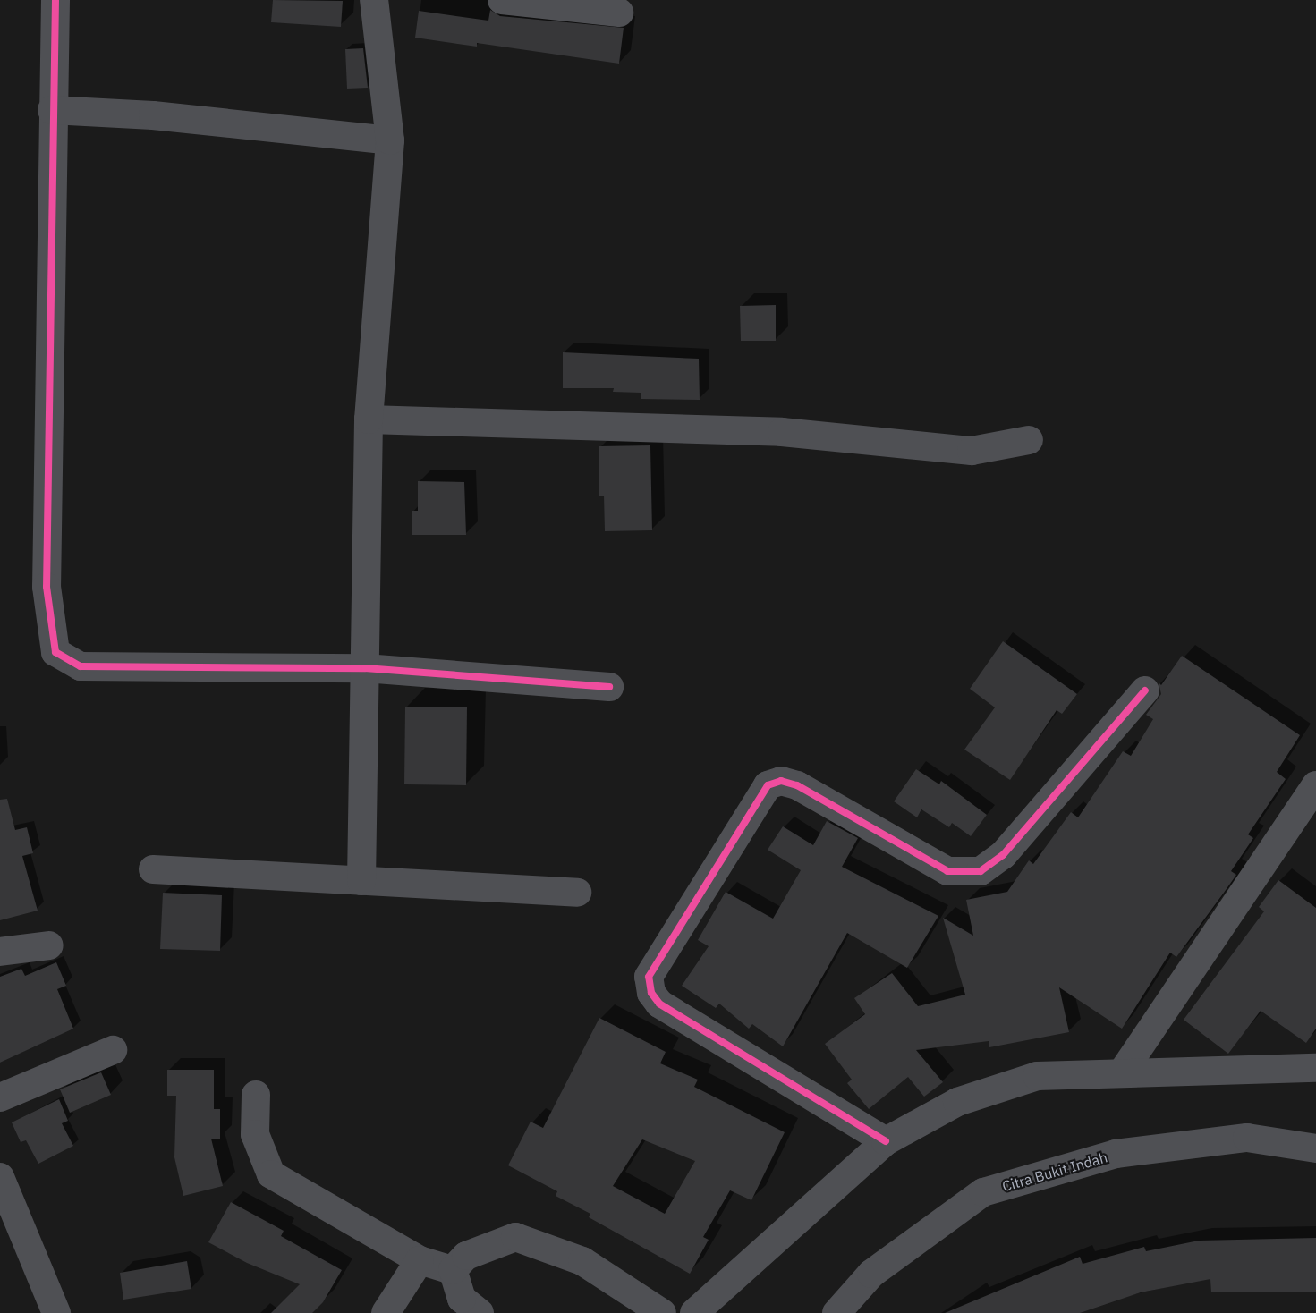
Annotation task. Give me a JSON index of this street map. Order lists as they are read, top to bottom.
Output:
{
  "streets": {
    "street": ["Citra Bukit Indah"]
  }
}
